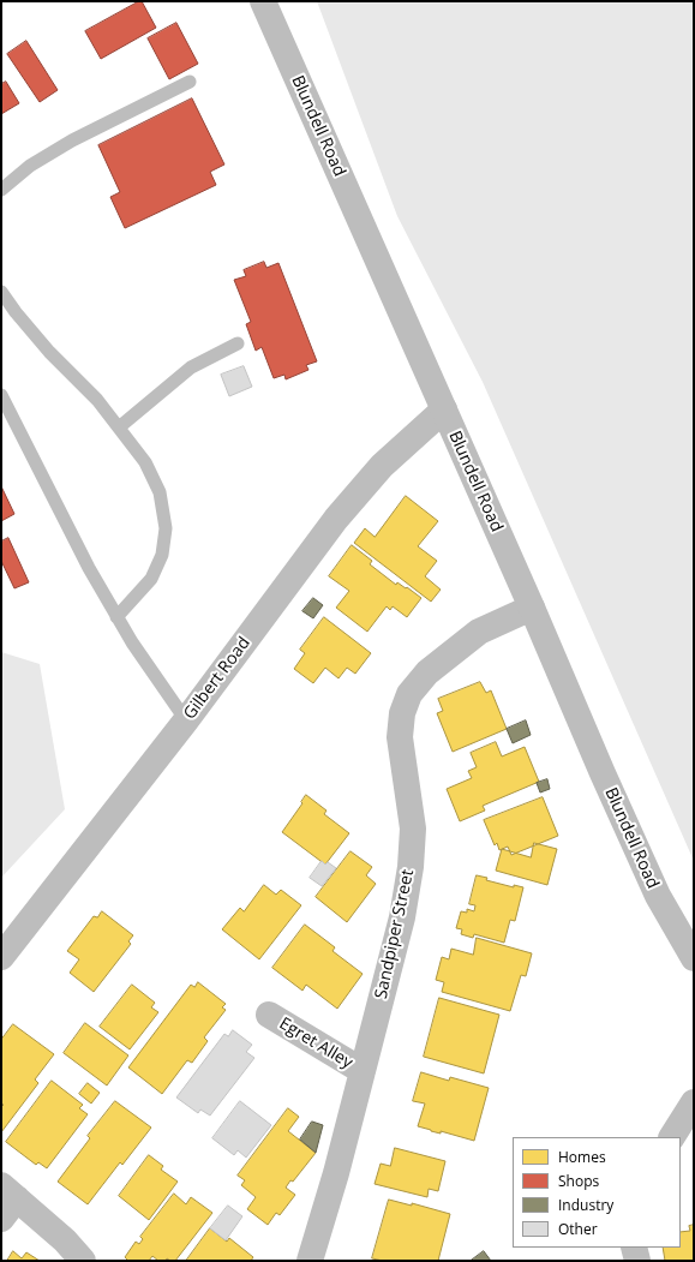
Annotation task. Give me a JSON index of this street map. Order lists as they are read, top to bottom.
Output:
{
  "streets": {
    "street": [
      "Blundell Road",
      "Gilbert Road",
      "Sandpiper Street",
      "Egret Alley"
    ]
  },
  "crossings": [
    ["Blundell Road", "Gilbert Road"],
    ["Blundell Road", "Sandpiper Street"],
    ["Sandpiper Street", "Egret Alley"]
  ],
  "legend": [
    "Homes",
    "Shops",
    "Industry",
    "Other"
  ]
}
